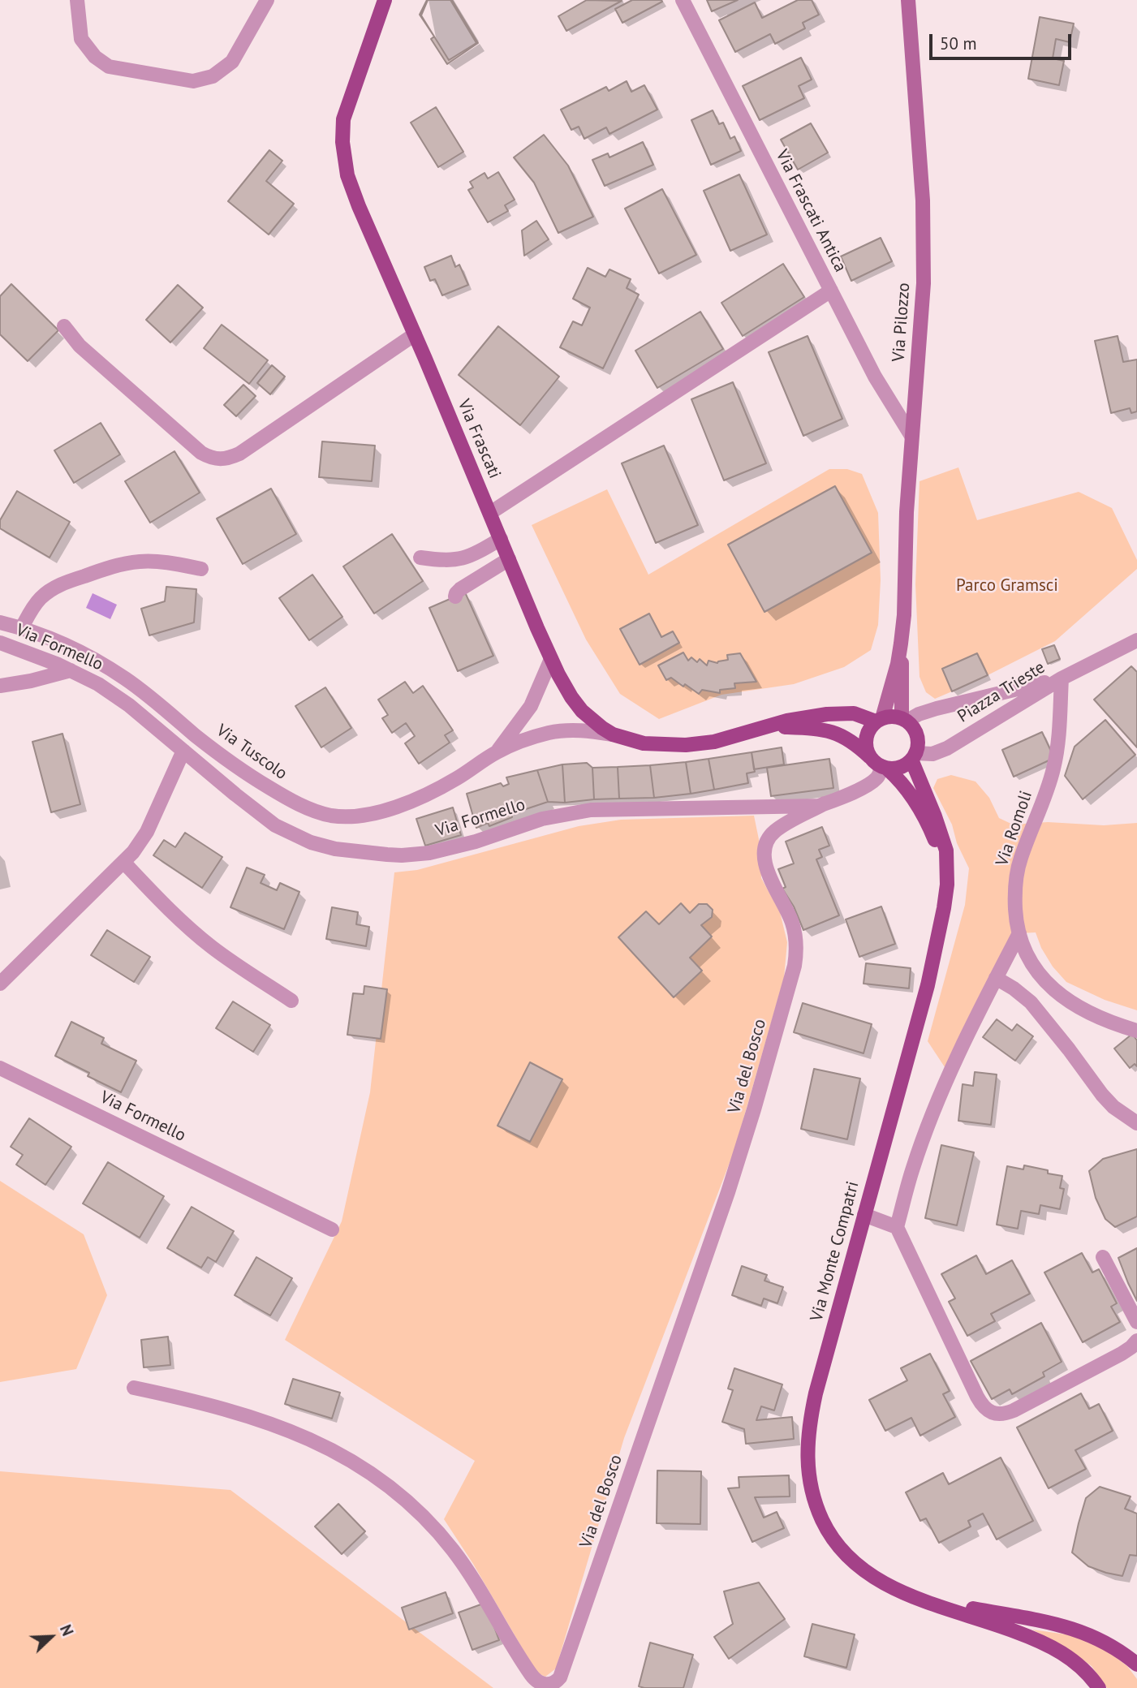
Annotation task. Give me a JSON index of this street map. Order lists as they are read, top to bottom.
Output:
{
  "streets": {
    "main road": ["Via Pilozzo", "Via Frascati", "Via Monte Compatri"],
    "street": [
      "Via Frascati Antica",
      "Via Formello",
      "Piazza Trieste",
      "Via Tuscolo",
      "Via Romoli",
      "Via del Bosco"
    ]
  },
  "crossings": [
    ["Via Frascati Antica", "Via Pilozzo"],
    ["Via Pilozzo", "Via Frascati"],
    ["Via Pilozzo", "Piazza Trieste"],
    ["Via Pilozzo", "Via Monte Compatri"],
    ["Via Frascati", "Piazza Trieste"],
    ["Via Frascati", "Via Monte Compatri"],
    ["Via Formello", "Via del Bosco"],
    ["Piazza Trieste", "Via Romoli"],
    ["Piazza Trieste", "Via Monte Compatri"]
  ],
  "parks": ["Parco Gramsci"],
  "scale_bar": "50 m",
  "north": "top right"
}
